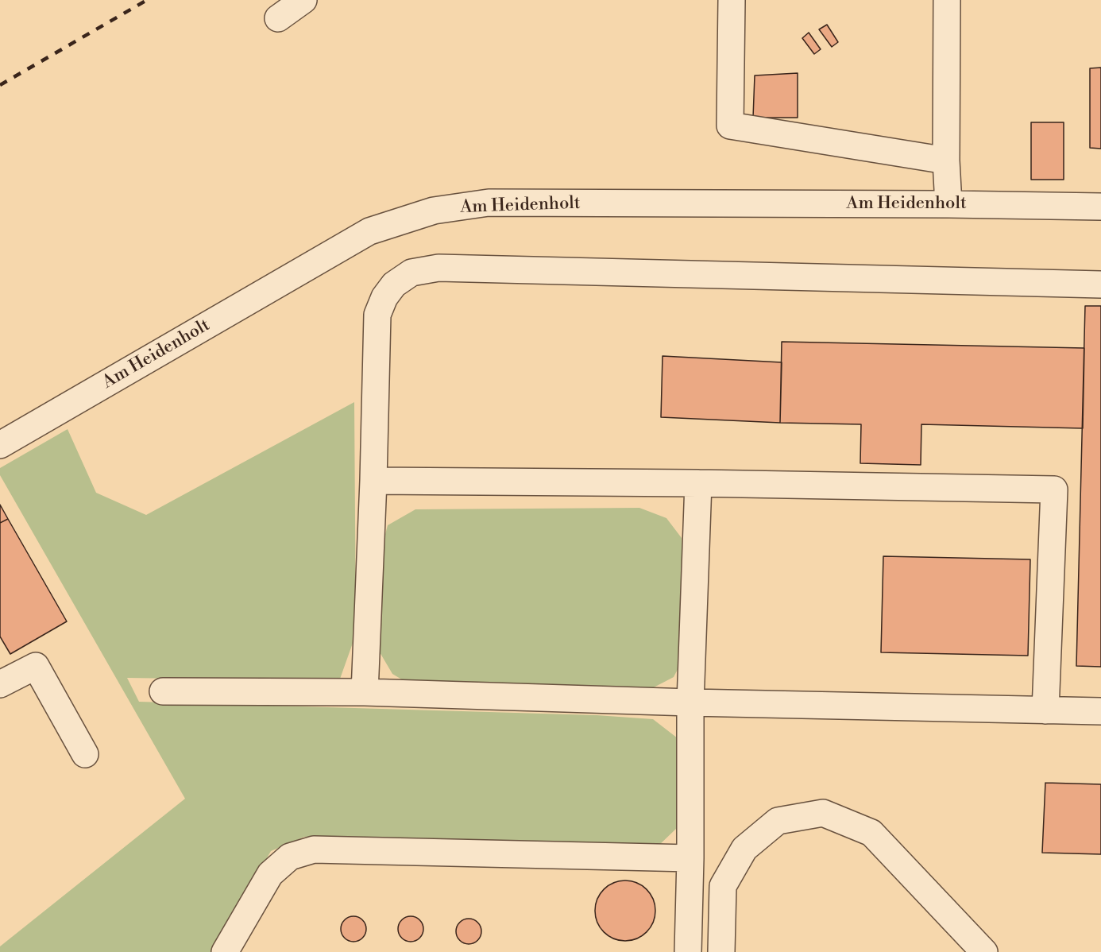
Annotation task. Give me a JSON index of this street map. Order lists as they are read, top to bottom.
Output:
{
  "streets": {
    "street": ["Am Heidenholt"]
  }
}
